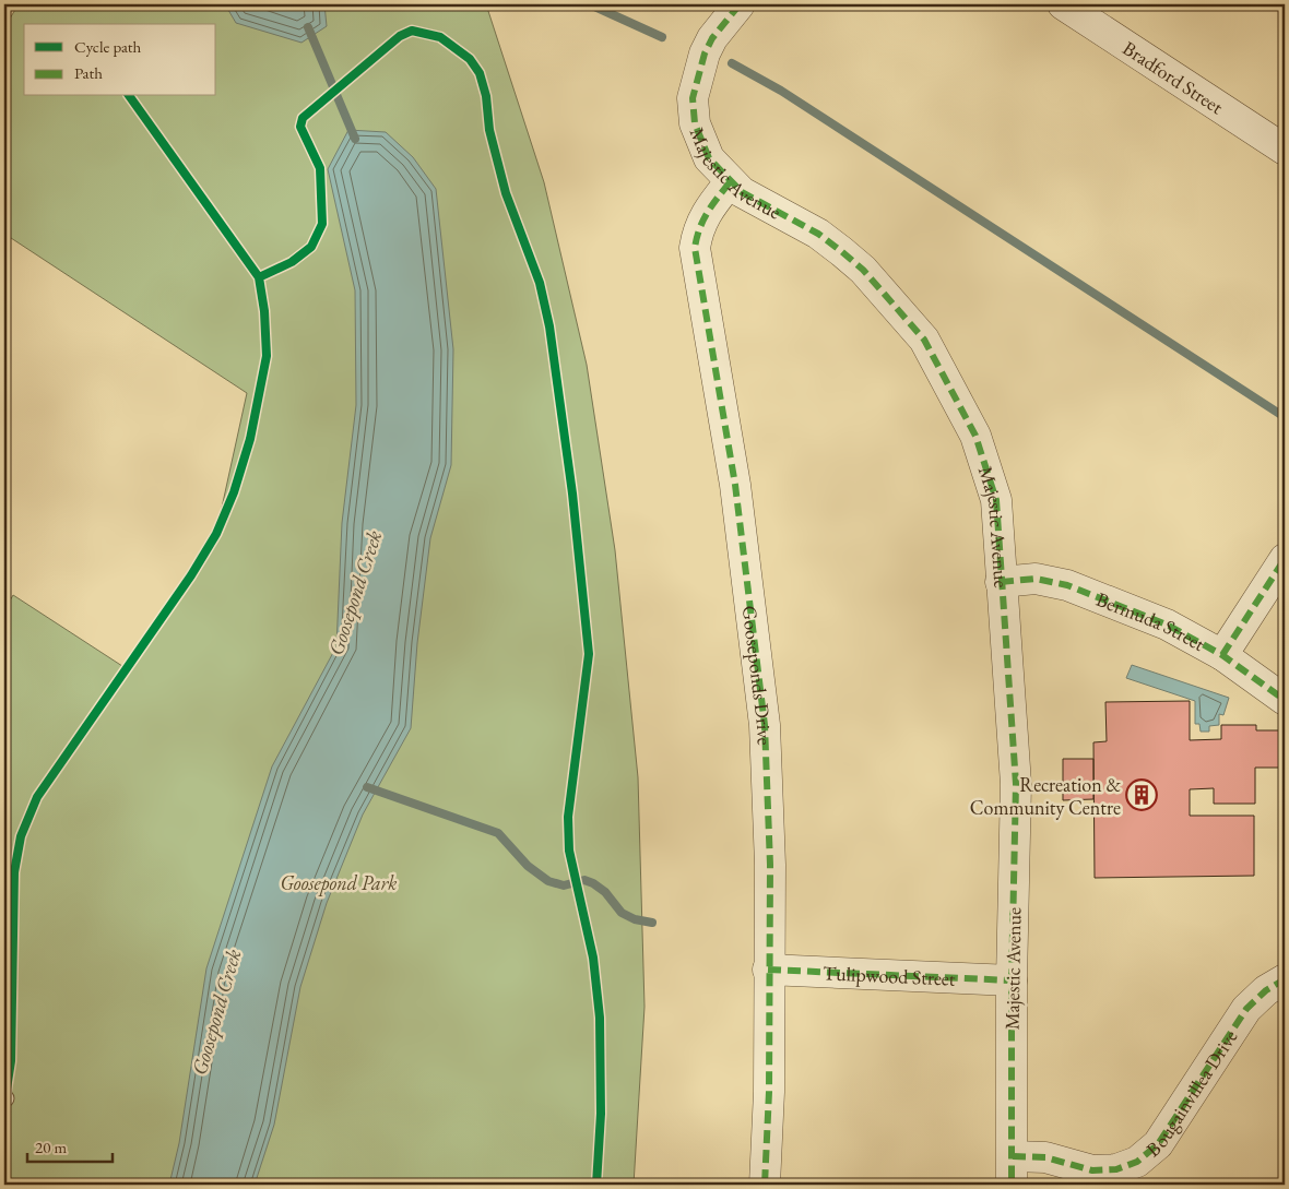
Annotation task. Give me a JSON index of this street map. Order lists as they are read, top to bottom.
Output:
{
  "streets": {
    "street": [
      "Bradford Street",
      "Majestic Avenue",
      "Bermuda Street",
      "Gooseponds Drive",
      "Tulipwood Street",
      "Bougainvillea Drive"
    ]
  },
  "crossings": [
    ["Majestic Avenue", "Bermuda Street"],
    ["Majestic Avenue", "Gooseponds Drive"],
    ["Majestic Avenue", "Tulipwood Street"],
    ["Majestic Avenue", "Bougainvillea Drive"],
    ["Gooseponds Drive", "Tulipwood Street"]
  ],
  "water": ["Goosepond Creek"],
  "parks": ["Goosepond Park"],
  "places": {
    "building": ["Recreation & Community Centre"]
  },
  "legend": ["Cycle path", "Path"],
  "scale_bar": "20 m"
}
